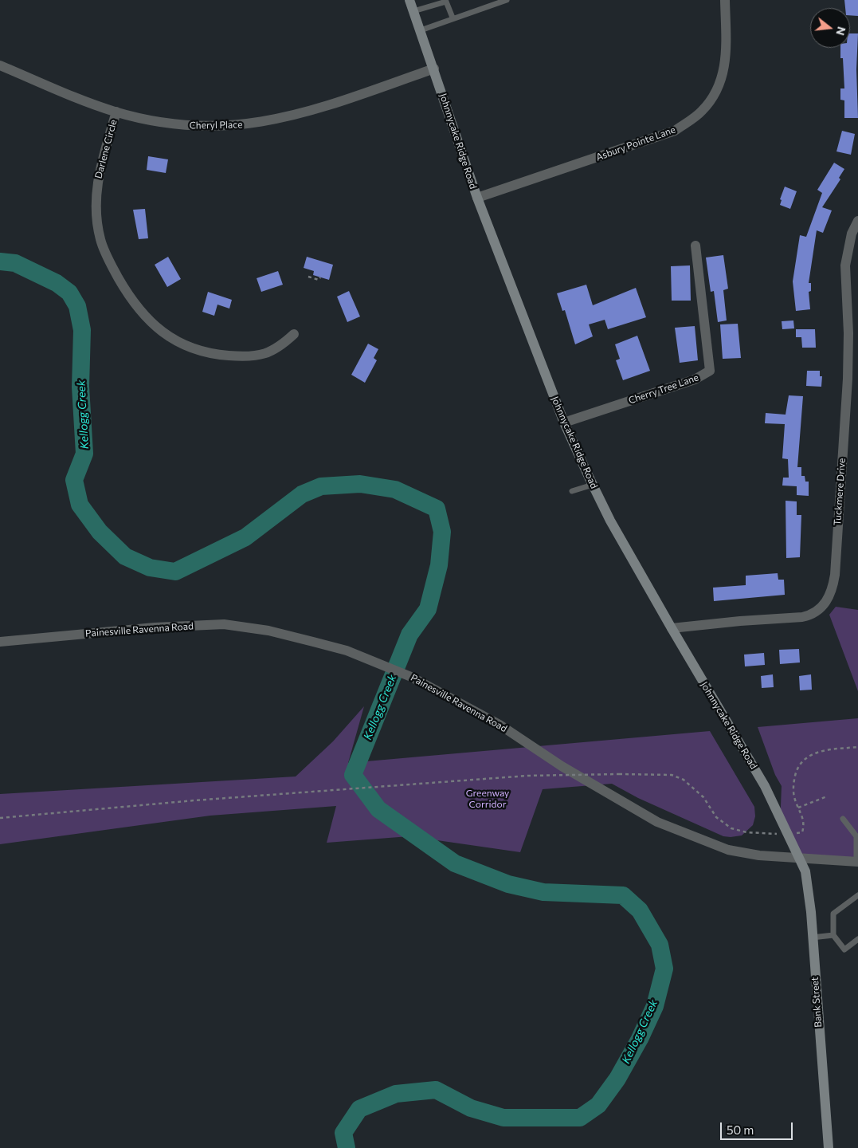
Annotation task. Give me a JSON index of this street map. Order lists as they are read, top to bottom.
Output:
{
  "streets": {
    "main road": ["Johnnycake Ridge Road", "Bank Street"],
    "street": [
      "Cheryl Place",
      "Asbury Pointe Lane",
      "Darlene Circle",
      "Cherry Tree Lane",
      "Tuckmere Drive",
      "Painesville Ravenna Road"
    ]
  },
  "crossings": [
    ["Cheryl Place", "Johnnycake Ridge Road"],
    ["Cheryl Place", "Darlene Circle"],
    ["Johnnycake Ridge Road", "Asbury Pointe Lane"],
    ["Johnnycake Ridge Road", "Cherry Tree Lane"],
    ["Johnnycake Ridge Road", "Tuckmere Drive"],
    ["Johnnycake Ridge Road", "Painesville Ravenna Road"],
    ["Johnnycake Ridge Road", "Bank Street"],
    ["Painesville Ravenna Road", "Bank Street"]
  ],
  "water": ["Kellogg Creek"],
  "parks": ["Greenway Corridor"],
  "scale_bar": "50 m",
  "north": "right"
}
